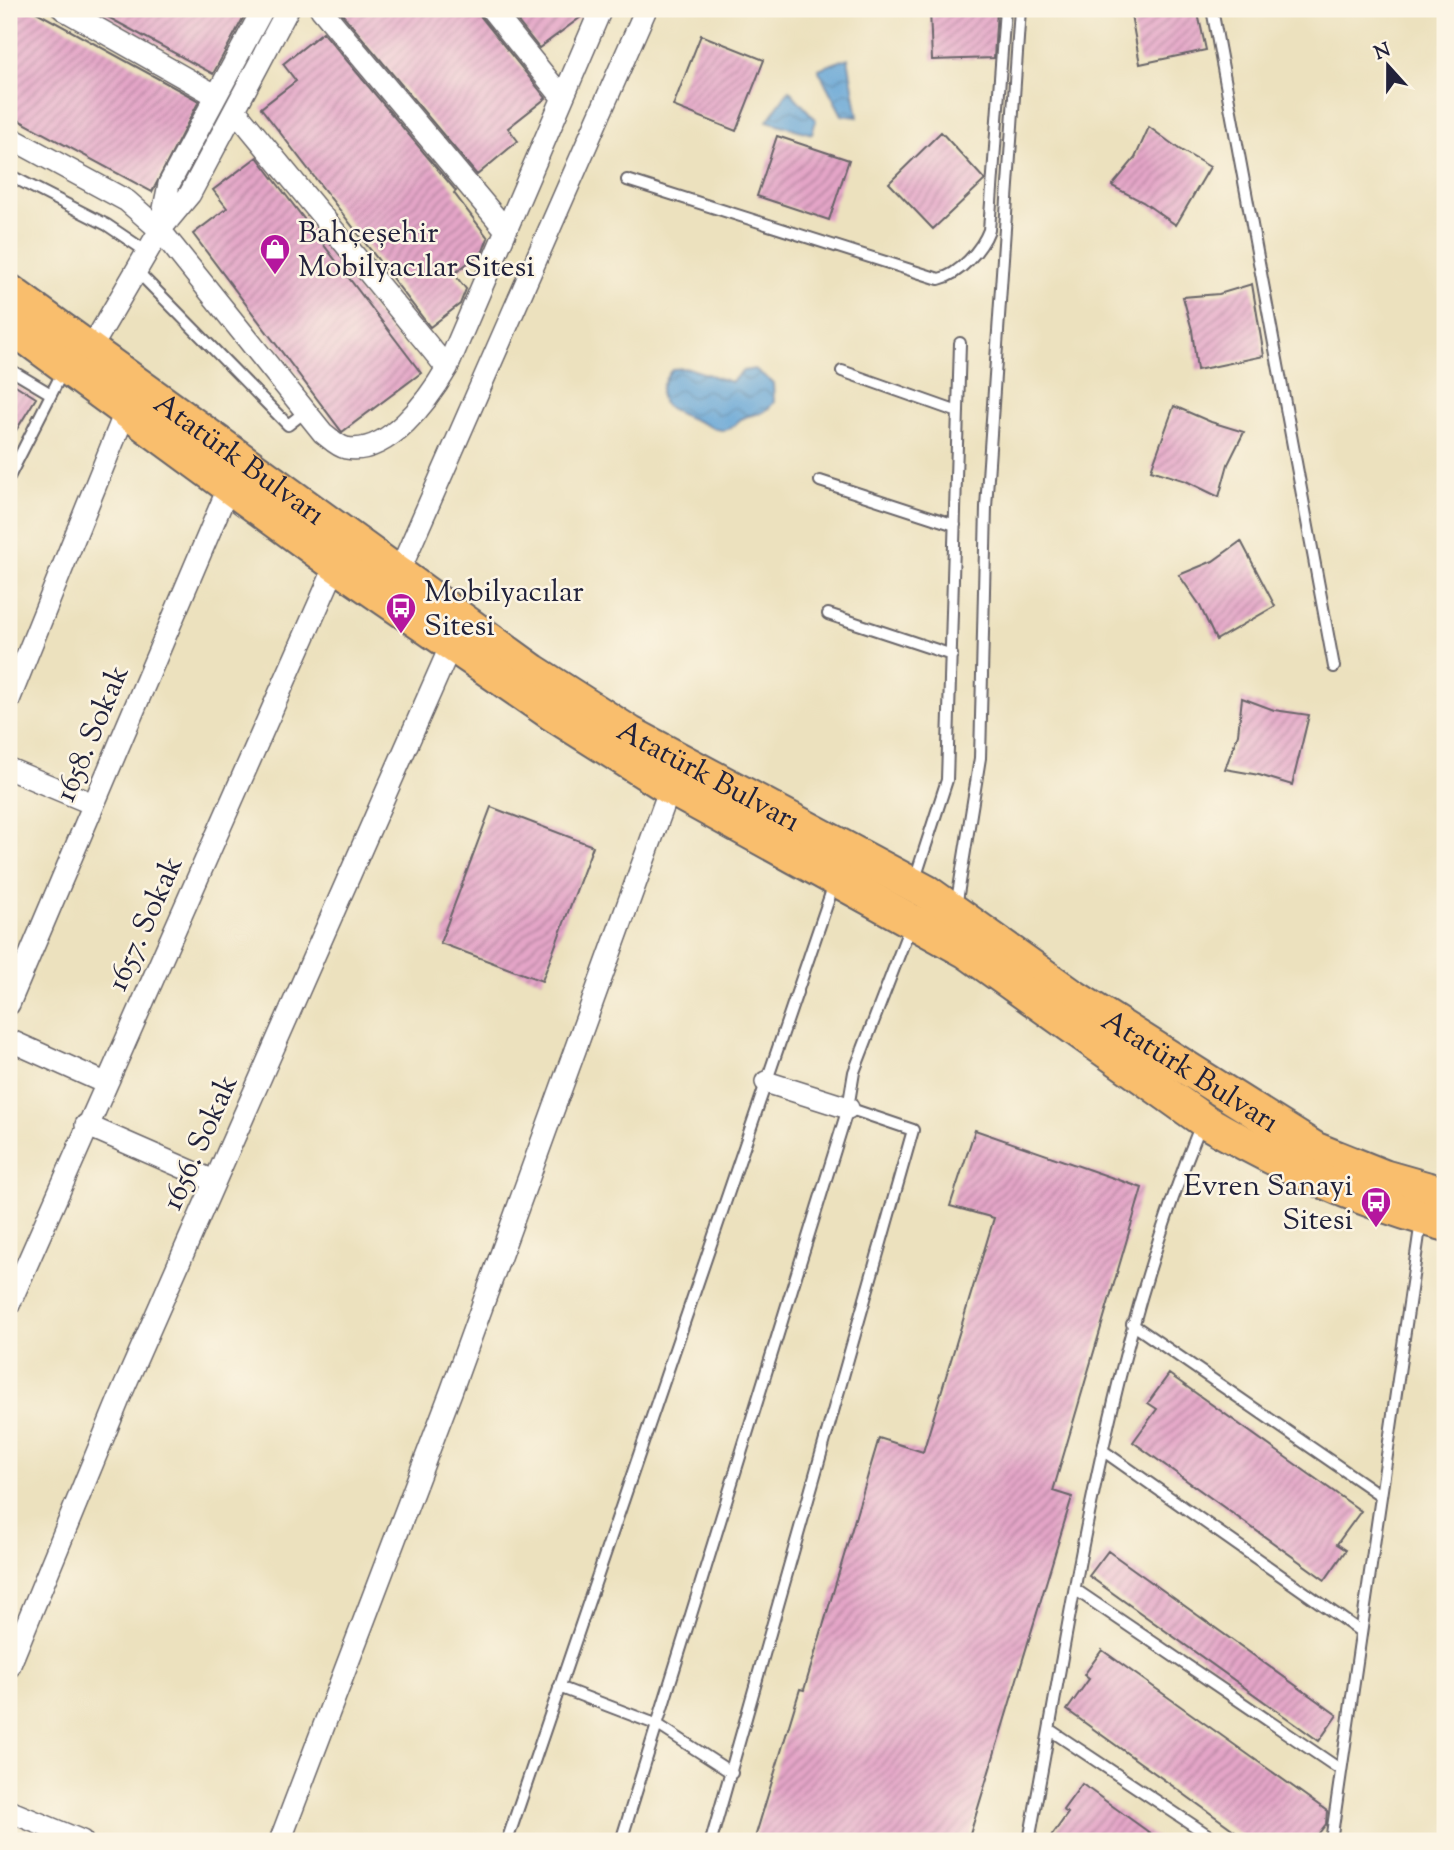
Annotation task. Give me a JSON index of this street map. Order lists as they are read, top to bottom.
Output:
{
  "streets": {
    "main road": ["Atatürk Bulvarı"],
    "street": ["1658. Sokak", "1657. Sokak", "1656. Sokak"]
  },
  "crossings": [
    ["Atatürk Bulvarı", "1658. Sokak"],
    ["Atatürk Bulvarı", "1657. Sokak"],
    ["Atatürk Bulvarı", "1656. Sokak"]
  ],
  "places": {
    "shop": ["Bahçeşehir Mobilyacılar Sitesi"],
    "bus stop": ["Mobilyacılar Sitesi", "Evren Sanayi Sitesi"]
  },
  "north": "top"
}
